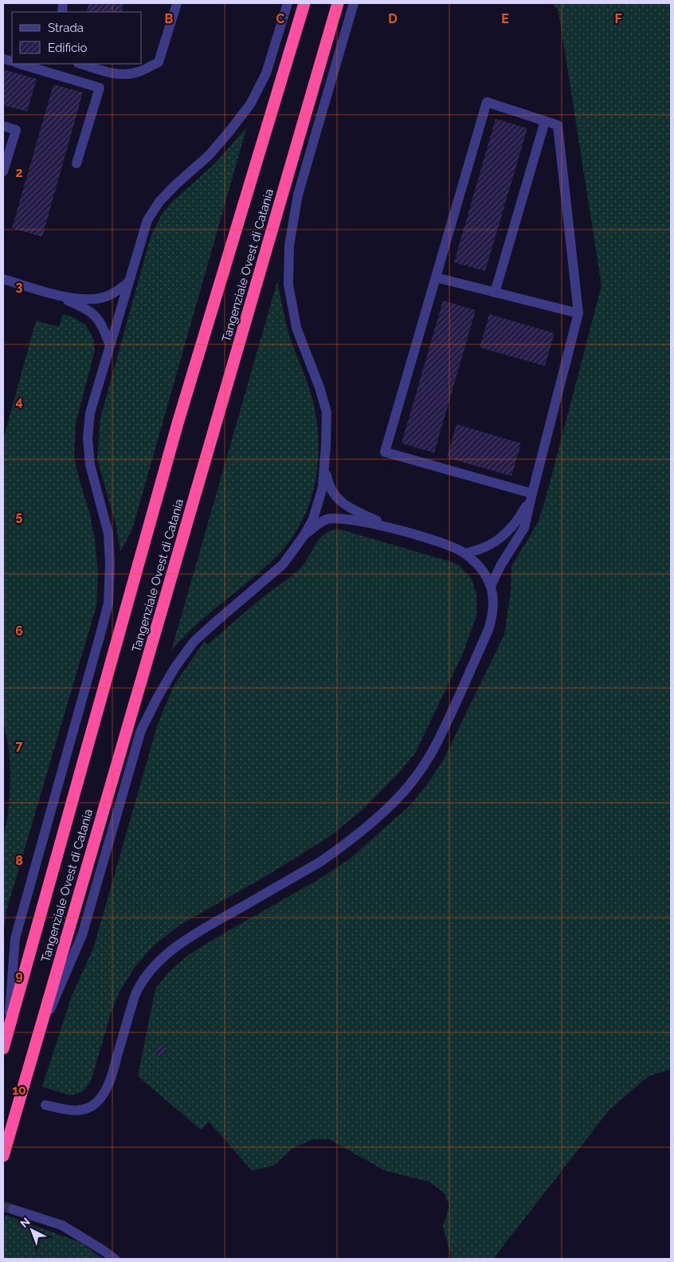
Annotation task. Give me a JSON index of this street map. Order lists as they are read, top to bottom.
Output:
{
  "streets": {
    "highway": ["Tangenziale Ovest di Catania"]
  },
  "legend": ["Strada", "Edificio"],
  "north": "top left",
  "grid": {
    "columns": [
      "B",
      "C",
      "D",
      "E",
      "F"
    ],
    "rows": [
      "2",
      "3",
      "4",
      "5",
      "6",
      "7",
      "8",
      "9",
      "10"
    ]
  }
}
